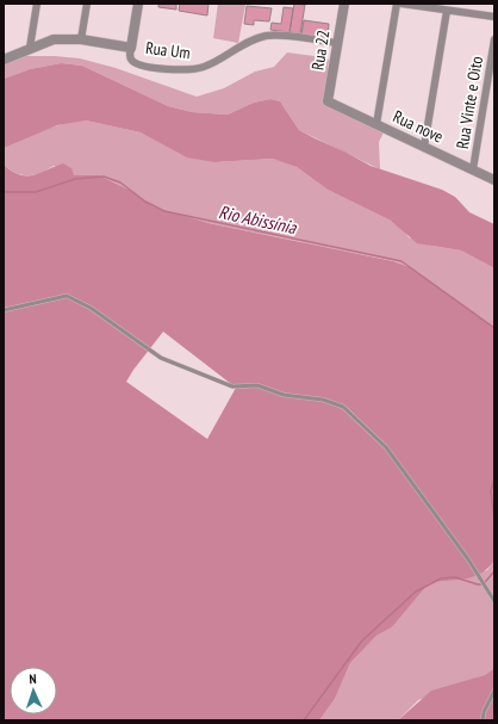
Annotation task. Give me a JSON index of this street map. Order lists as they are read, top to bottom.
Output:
{
  "streets": {
    "street": [
      "Rua Um",
      "Rua 22",
      "Rua Vinte e Oito",
      "Rua nove"
    ]
  },
  "crossings": [
    ["Rua Um", "Rua 22"],
    ["Rua 22", "Rua nove"],
    ["Rua Vinte e Oito", "Rua nove"]
  ],
  "water": ["Rio Abissínia"],
  "north": "top"
}
